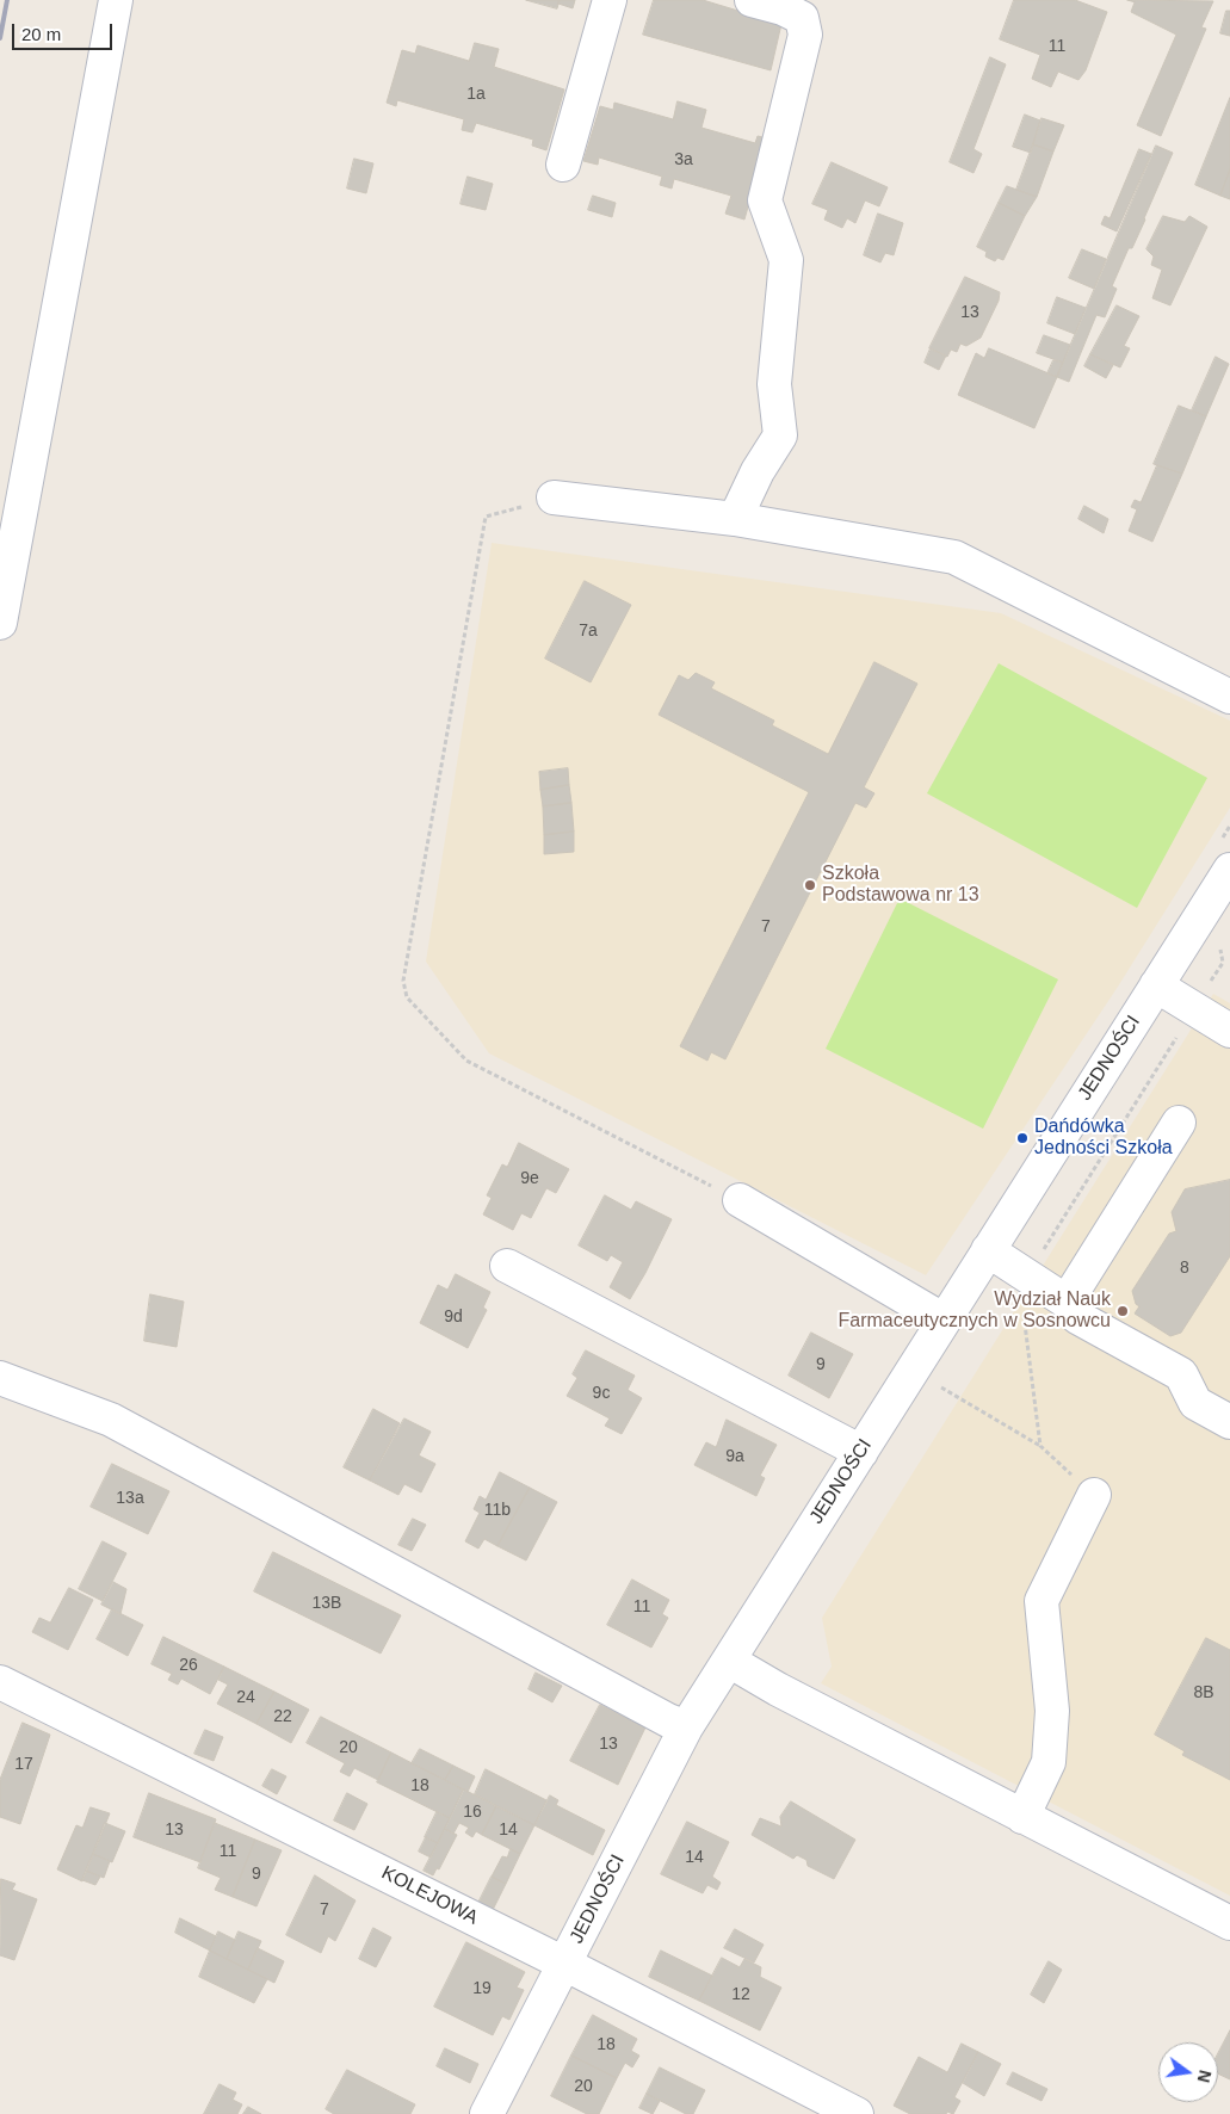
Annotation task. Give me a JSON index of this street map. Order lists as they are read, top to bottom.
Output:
{
  "streets": {
    "street": ["JEDNOŚCI", "KOLEJOWA"]
  },
  "crossings": [
    ["JEDNOŚCI", "KOLEJOWA"]
  ],
  "places": ["Szkoła Podstawowa nr 13", "Dańdówka Jedności Szkoła", "Wydział Nauk Farmaceutycznych w Sosnowcu"],
  "house_numbers": [
    "11",
    "1a",
    "3a",
    "13",
    "7a",
    "7",
    "9e",
    "8",
    "9d",
    "9",
    "9c",
    "9a",
    "13a",
    "11b",
    "13B",
    "11",
    "26",
    "8B",
    "24",
    "22",
    "13",
    "20",
    "17",
    "18",
    "16",
    "13",
    "14",
    "11",
    "14",
    "9",
    "7",
    "19",
    "12",
    "18",
    "20"
  ],
  "scale_bar": "20 m",
  "north": "right"
}
